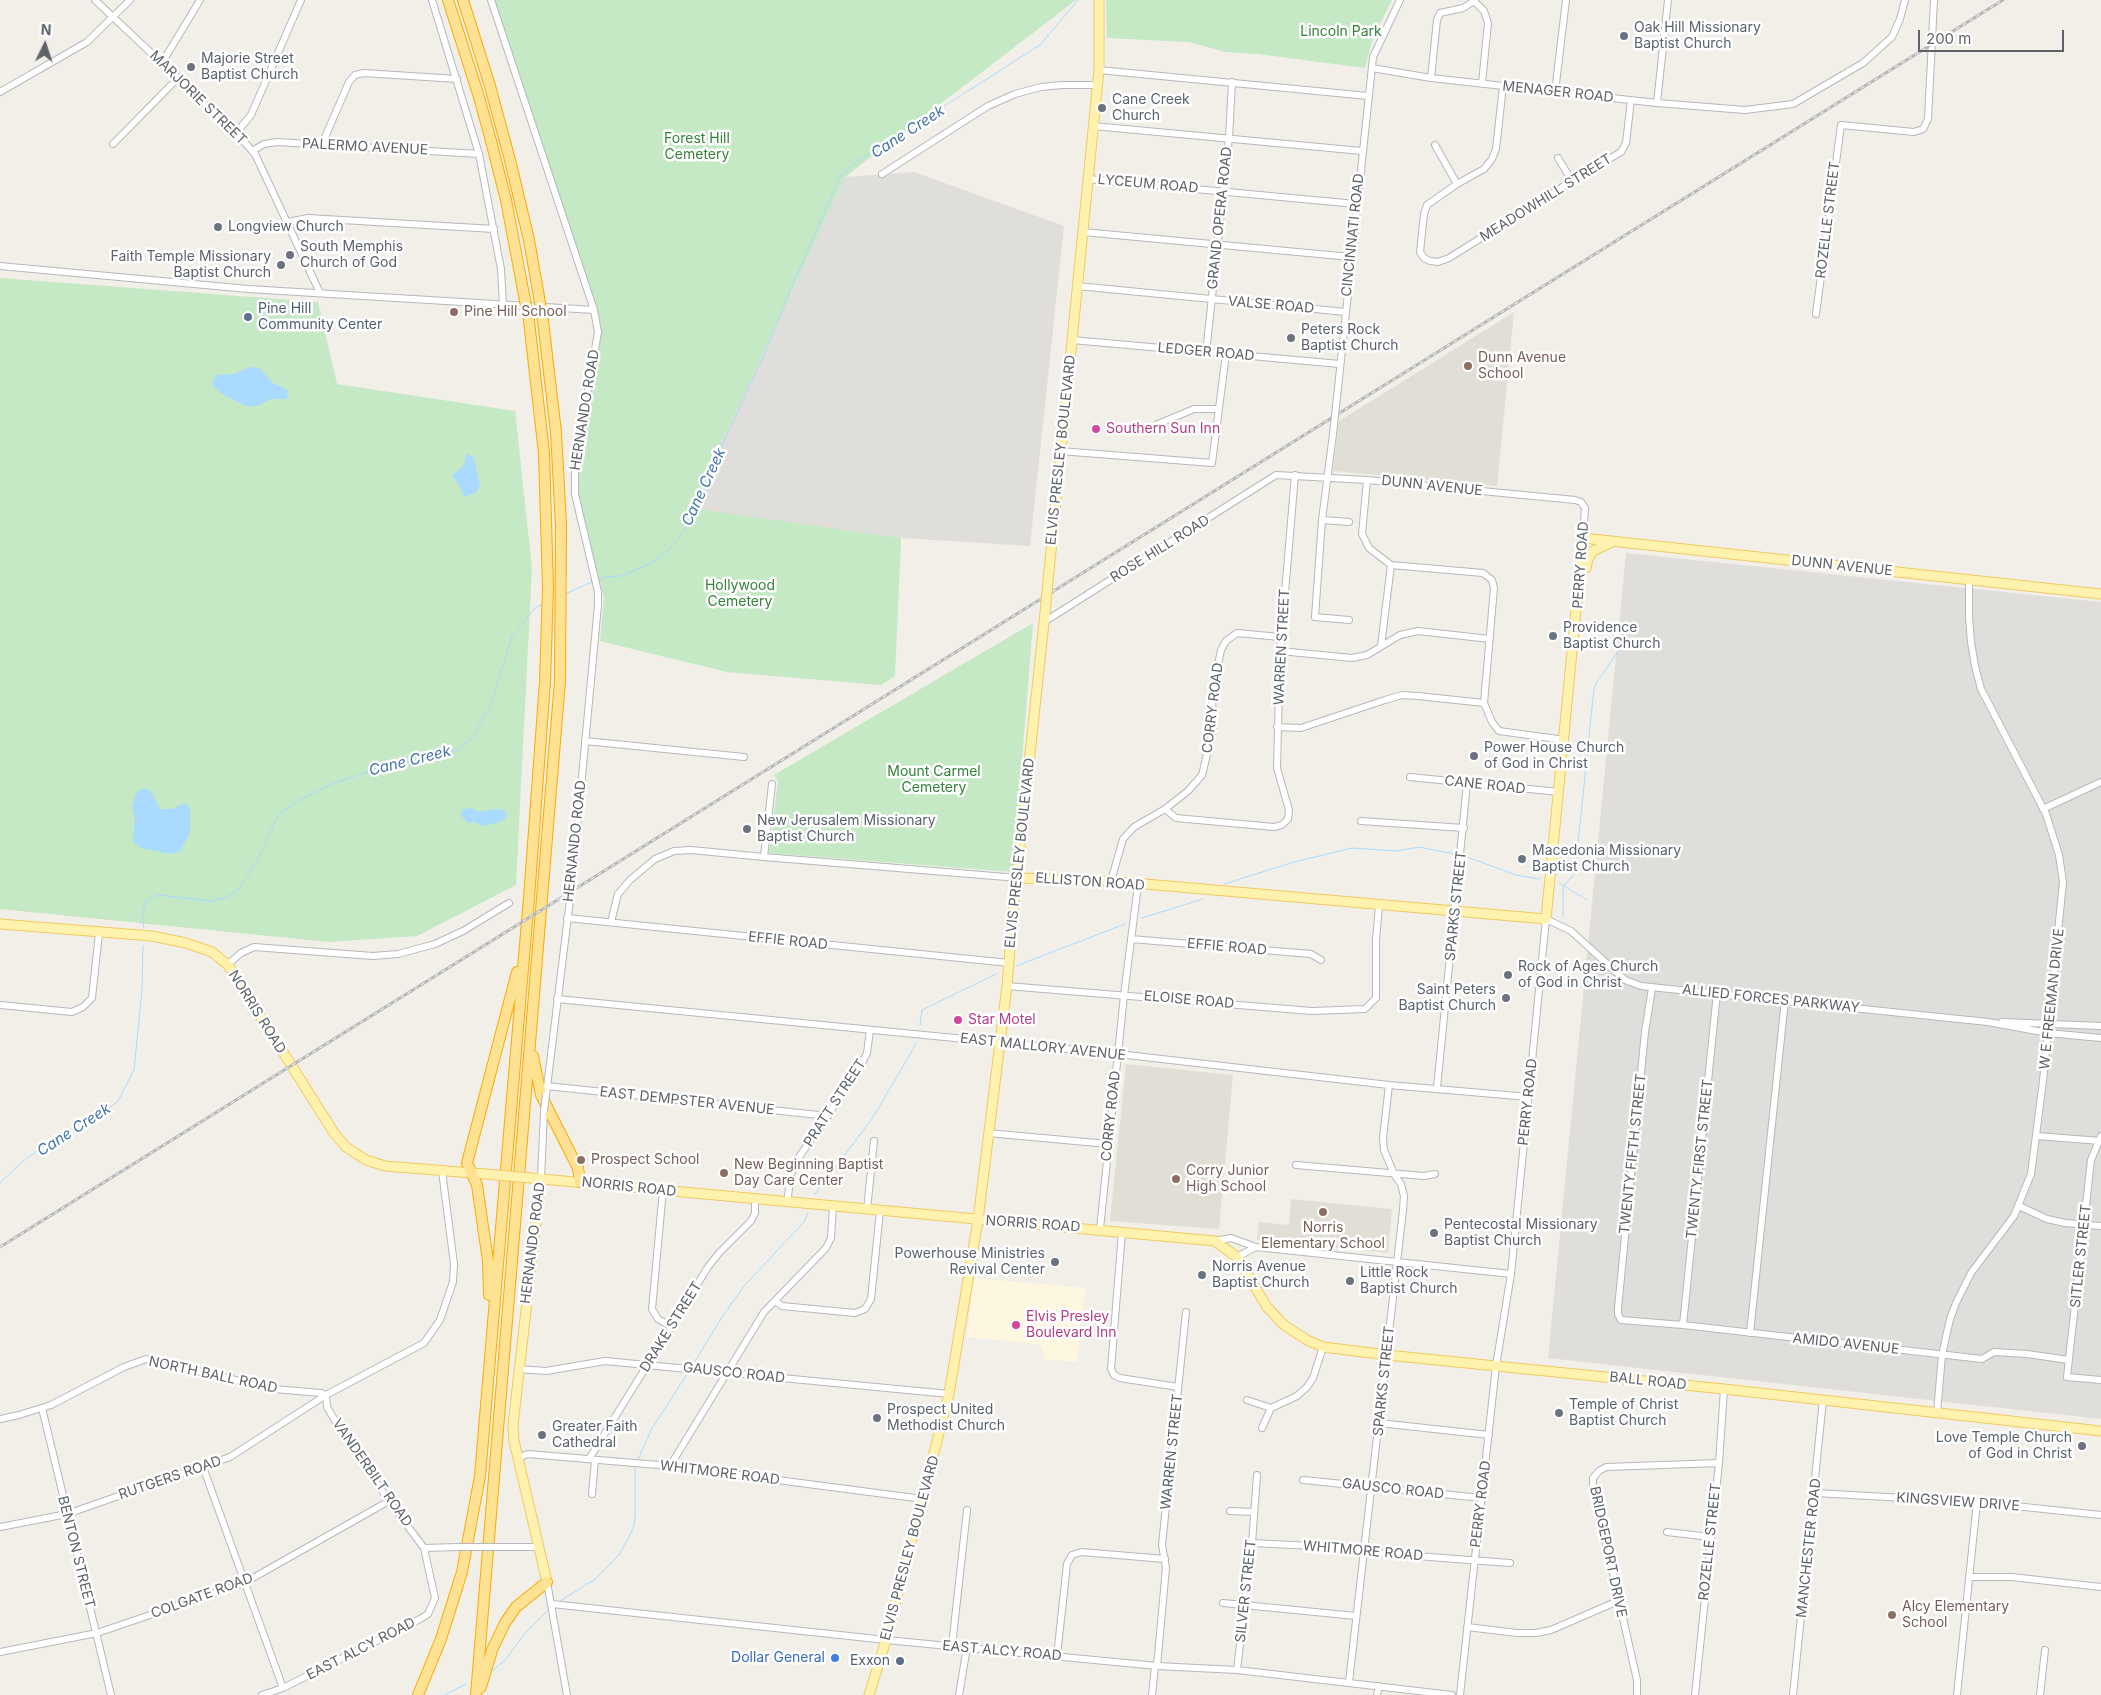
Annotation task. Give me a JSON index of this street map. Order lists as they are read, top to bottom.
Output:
{
  "streets": {
    "main road": [
      "HERNANDO ROAD",
      "ELVIS PRESLEY BOULEVARD",
      "DUNN AVENUE",
      "PERRY ROAD",
      "ELLISTON ROAD",
      "NORRIS ROAD",
      "BALL ROAD"
    ],
    "street": [
      "MENAGER ROAD",
      "MARJORIE STREET",
      "PALERMO AVENUE",
      "LYCEUM ROAD",
      "MEADOWHILL STREET",
      "GRAND OPERA ROAD",
      "ROZELLE STREET",
      "CINCINNATI ROAD",
      "VALSE ROAD",
      "LEDGER ROAD",
      "ROSE HILL ROAD",
      "WARREN STREET",
      "CORRY ROAD",
      "CANE ROAD",
      "SPARKS STREET",
      "EFFIE ROAD",
      "ALLIED FORCES PARKWAY",
      "W E FREEMAN DRIVE",
      "ELOISE ROAD",
      "EAST MALLORY AVENUE",
      "EAST DEMPSTER AVENUE",
      "PRATT STREET",
      "TWENTY FIFTH STREET",
      "TWENTY FIRST STREET",
      "SITLER STREET",
      "DRAKE STREET",
      "AMIDO AVENUE",
      "GAUSCO ROAD",
      "NORTH BALL ROAD",
      "VANDERBILT ROAD",
      "WHITMORE ROAD",
      "RUTGERS ROAD",
      "KINGSVIEW DRIVE",
      "MANCHESTER ROAD",
      "BENTON STREET",
      "BRIDGEPORT DRIVE",
      "SILVER STREET",
      "COLGATE ROAD",
      "EAST ALCY ROAD"
    ]
  },
  "crossings": [
    ["MENAGER ROAD", "MEADOWHILL STREET"],
    ["MENAGER ROAD", "CINCINNATI ROAD"],
    ["MARJORIE STREET", "PALERMO AVENUE"],
    ["LYCEUM ROAD", "GRAND OPERA ROAD"],
    ["LYCEUM ROAD", "CINCINNATI ROAD"],
    ["LYCEUM ROAD", "ELVIS PRESLEY BOULEVARD"],
    ["GRAND OPERA ROAD", "VALSE ROAD"],
    ["GRAND OPERA ROAD", "LEDGER ROAD"],
    ["ROZELLE STREET", "BALL ROAD"],
    ["ROZELLE STREET", "BRIDGEPORT DRIVE"],
    ["CINCINNATI ROAD", "VALSE ROAD"],
    ["CINCINNATI ROAD", "LEDGER ROAD"],
    ["CINCINNATI ROAD", "DUNN AVENUE"],
    ["VALSE ROAD", "ELVIS PRESLEY BOULEVARD"],
    ["LEDGER ROAD", "ELVIS PRESLEY BOULEVARD"],
    ["HERNANDO ROAD", "EFFIE ROAD"],
    ["HERNANDO ROAD", "NORRIS ROAD"],
    ["HERNANDO ROAD", "EAST MALLORY AVENUE"],
    ["HERNANDO ROAD", "EAST DEMPSTER AVENUE"],
    ["HERNANDO ROAD", "GAUSCO ROAD"],
    ["HERNANDO ROAD", "WHITMORE ROAD"],
    ["HERNANDO ROAD", "EAST ALCY ROAD"],
    ["ELVIS PRESLEY BOULEVARD", "ROSE HILL ROAD"],
    ["ELVIS PRESLEY BOULEVARD", "ELLISTON ROAD"],
    ["ELVIS PRESLEY BOULEVARD", "EFFIE ROAD"],
    ["ELVIS PRESLEY BOULEVARD", "ELOISE ROAD"],
    ["ELVIS PRESLEY BOULEVARD", "NORRIS ROAD"],
    ["ELVIS PRESLEY BOULEVARD", "EAST MALLORY AVENUE"],
    ["ELVIS PRESLEY BOULEVARD", "GAUSCO ROAD"],
    ["ELVIS PRESLEY BOULEVARD", "WHITMORE ROAD"],
    ["ELVIS PRESLEY BOULEVARD", "EAST ALCY ROAD"],
    ["DUNN AVENUE", "ROSE HILL ROAD"],
    ["DUNN AVENUE", "PERRY ROAD"],
    ["DUNN AVENUE", "WARREN STREET"],
    ["DUNN AVENUE", "W E FREEMAN DRIVE"],
    ["PERRY ROAD", "CANE ROAD"],
    ["PERRY ROAD", "ELLISTON ROAD"],
    ["PERRY ROAD", "ALLIED FORCES PARKWAY"],
    ["PERRY ROAD", "NORRIS ROAD"],
    ["PERRY ROAD", "EAST MALLORY AVENUE"],
    ["PERRY ROAD", "GAUSCO ROAD"],
    ["PERRY ROAD", "BALL ROAD"],
    ["PERRY ROAD", "WHITMORE ROAD"],
    ["WARREN STREET", "CORRY ROAD"],
    ["WARREN STREET", "NORRIS ROAD"],
    ["WARREN STREET", "EAST ALCY ROAD"],
    ["CORRY ROAD", "ELLISTON ROAD"],
    ["CORRY ROAD", "EFFIE ROAD"],
    ["CORRY ROAD", "ELOISE ROAD"],
    ["CORRY ROAD", "NORRIS ROAD"],
    ["CORRY ROAD", "EAST MALLORY AVENUE"],
    ["CANE ROAD", "SPARKS STREET"],
    ["ELLISTON ROAD", "SPARKS STREET"],
    ["ELLISTON ROAD", "EFFIE ROAD"],
    ["ELLISTON ROAD", "ALLIED FORCES PARKWAY"],
    ["ELLISTON ROAD", "ELOISE ROAD"],
    ["SPARKS STREET", "NORRIS ROAD"],
    ["SPARKS STREET", "EAST MALLORY AVENUE"],
    ["SPARKS STREET", "GAUSCO ROAD"],
    ["SPARKS STREET", "BALL ROAD"],
    ["SPARKS STREET", "WHITMORE ROAD"],
    ["SPARKS STREET", "EAST ALCY ROAD"],
    ["ALLIED FORCES PARKWAY", "W E FREEMAN DRIVE"],
    ["ALLIED FORCES PARKWAY", "TWENTY FIFTH STREET"],
    ["ALLIED FORCES PARKWAY", "TWENTY FIRST STREET"],
    ["W E FREEMAN DRIVE", "AMIDO AVENUE"],
    ["W E FREEMAN DRIVE", "BALL ROAD"],
    ["NORRIS ROAD", "PRATT STREET"],
    ["NORRIS ROAD", "DRAKE STREET"],
    ["EAST MALLORY AVENUE", "PRATT STREET"],
    ["EAST DEMPSTER AVENUE", "PRATT STREET"],
    ["TWENTY FIFTH STREET", "AMIDO AVENUE"],
    ["TWENTY FIRST STREET", "AMIDO AVENUE"],
    ["SITLER STREET", "AMIDO AVENUE"],
    ["DRAKE STREET", "GAUSCO ROAD"],
    ["DRAKE STREET", "WHITMORE ROAD"],
    ["NORTH BALL ROAD", "VANDERBILT ROAD"],
    ["NORTH BALL ROAD", "RUTGERS ROAD"],
    ["NORTH BALL ROAD", "BENTON STREET"],
    ["BALL ROAD", "MANCHESTER ROAD"],
    ["VANDERBILT ROAD", "RUTGERS ROAD"],
    ["VANDERBILT ROAD", "COLGATE ROAD"],
    ["VANDERBILT ROAD", "EAST ALCY ROAD"],
    ["WHITMORE ROAD", "SILVER STREET"],
    ["RUTGERS ROAD", "BENTON STREET"],
    ["KINGSVIEW DRIVE", "MANCHESTER ROAD"],
    ["BENTON STREET", "COLGATE ROAD"],
    ["SILVER STREET", "EAST ALCY ROAD"]
  ],
  "water": ["Cane Creek"],
  "parks": [
    "Lincoln Park",
    "Forest Hill Cemetery",
    "Hollywood Cemetery",
    "Mount Carmel Cemetery"
  ],
  "places": [
    "Oak Hill Missionary Baptist Church",
    "Majorie Street Baptist Church",
    "Cane Creek Church",
    "Longview Church",
    "South Memphis Church of God",
    "Faith Temple Missionary Baptist Church",
    "Pine Hill School",
    "Pine Hill Community Center",
    "Peters Rock Baptist Church",
    "Dunn Avenue School",
    "Southern Sun Inn",
    "Providence Baptist Church",
    "Power House Church of God in Christ",
    "New Jerusalem Missionary Baptist Church",
    "Macedonia Missionary Baptist Church",
    "Rock of Ages Church of God in Christ",
    "Saint Peters Baptist Church",
    "Star Motel",
    "Prospect School",
    "New Beginning Baptist Day Care Center",
    "Corry Junior High School",
    "Norris Elementary School",
    "Pentecostal Missionary Baptist Church",
    "Powerhouse Ministries Revival Center",
    "Norris Avenue Baptist Church",
    "Little Rock Baptist Church",
    "Elvis Presley Boulevard Inn",
    "Temple of Christ Baptist Church",
    "Prospect United Methodist Church",
    "Greater Faith Cathedral",
    "Love Temple Church of God in Christ",
    "Alcy Elementary School",
    "Dollar General",
    "Exxon"
  ],
  "scale_bar": "200 m",
  "north": "top"
}
